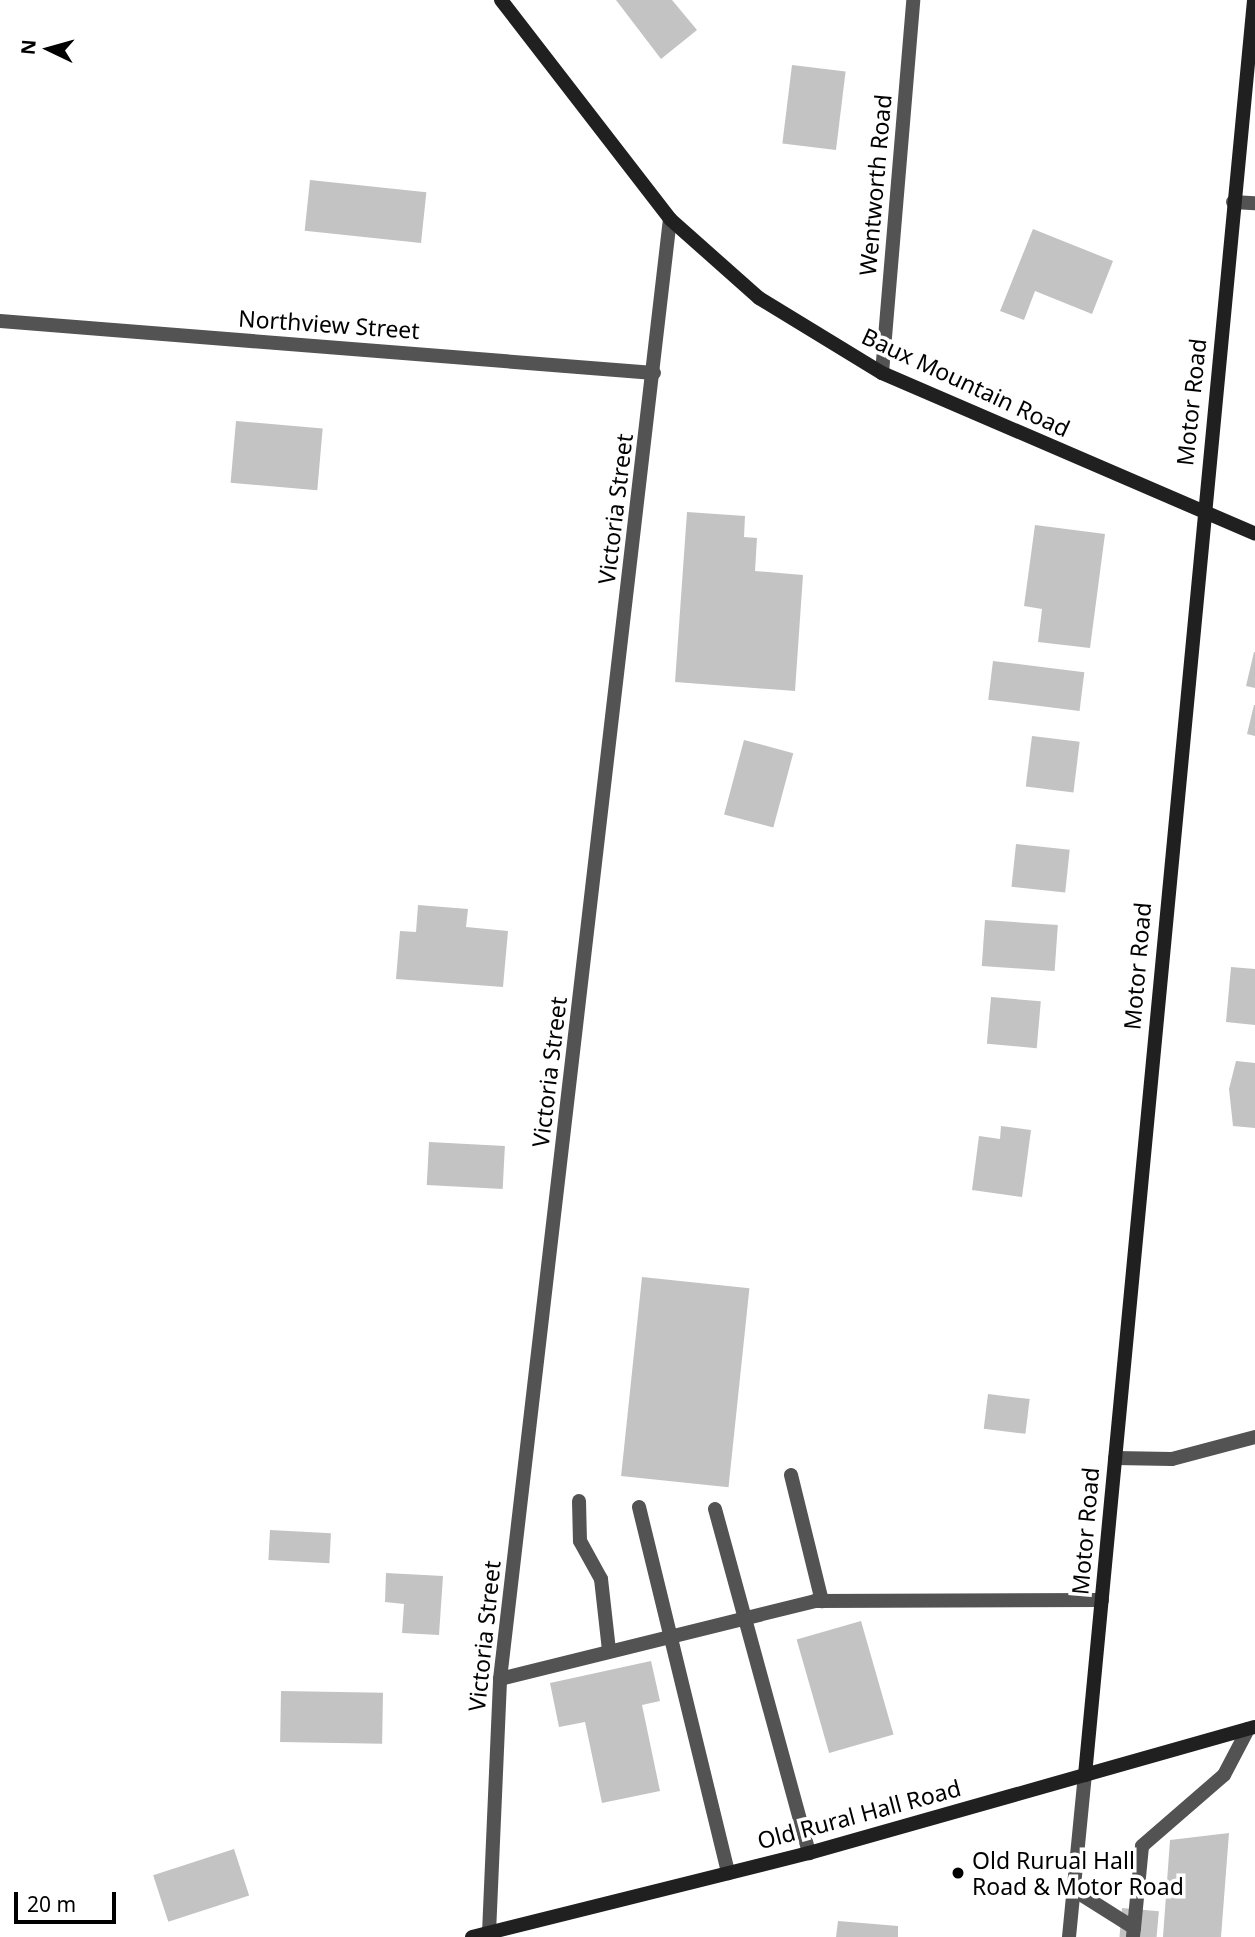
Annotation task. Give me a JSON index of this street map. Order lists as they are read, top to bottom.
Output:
{
  "streets": {
    "main road": ["Baux Mountain Road", "Motor Road", "Old Rural Hall Road"],
    "street": ["Wentworth Road", "Northview Street", "Victoria Street"]
  },
  "crossings": [
    ["Wentworth Road", "Baux Mountain Road"],
    ["Northview Street", "Victoria Street"],
    ["Baux Mountain Road", "Motor Road"],
    ["Baux Mountain Road", "Victoria Street"],
    ["Motor Road", "Old Rural Hall Road"],
    ["Victoria Street", "Old Rural Hall Road"]
  ],
  "places": ["Old Rurual Hall Road & Motor Road"],
  "scale_bar": "20 m",
  "north": "left"
}
